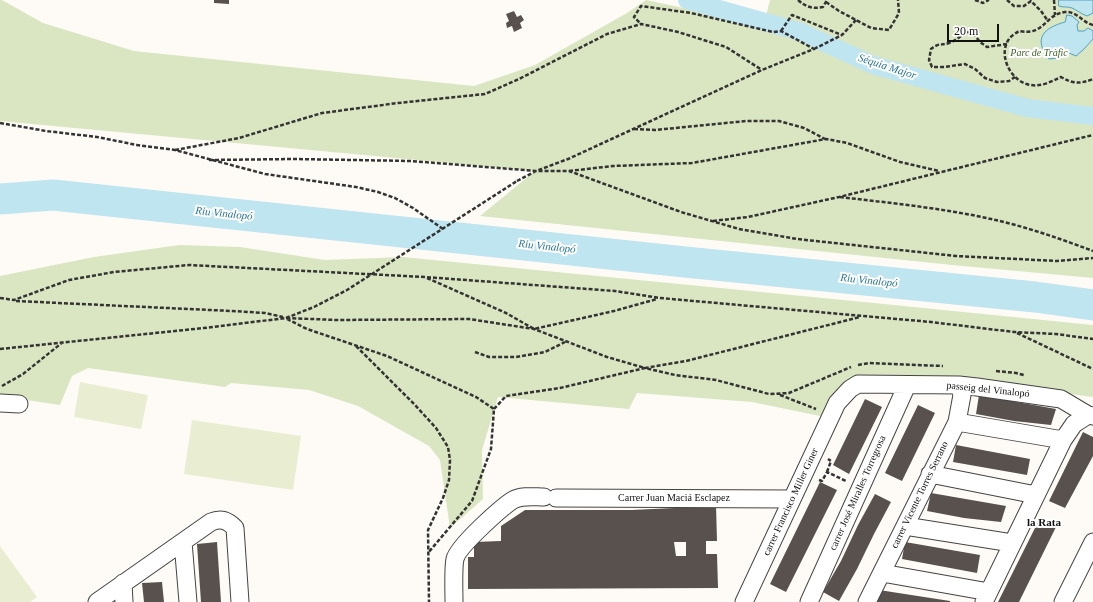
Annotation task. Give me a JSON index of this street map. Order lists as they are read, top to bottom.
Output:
{
  "streets": {
    "street": [
      "passeig del Vinalopó",
      "carrer José Miralles Torregrosa",
      "carrer Vicente Torres Serrano",
      "Carrer Juan Maciá Esclapez",
      "carrer Francisco Miller Giner"
    ]
  },
  "crossings": [
    ["passeig del Vinalopó", "carrer José Miralles Torregrosa"],
    ["passeig del Vinalopó", "carrer Vicente Torres Serrano"],
    ["passeig del Vinalopó", "carrer Francisco Miller Giner"],
    ["Carrer Juan Maciá Esclapez", "carrer Francisco Miller Giner"]
  ],
  "districts": ["la Rata"],
  "water": ["Séquia Major", "Riu Vinalopó"],
  "parks": ["Parc de Tràfic"],
  "scale_bar": "20 m"
}
